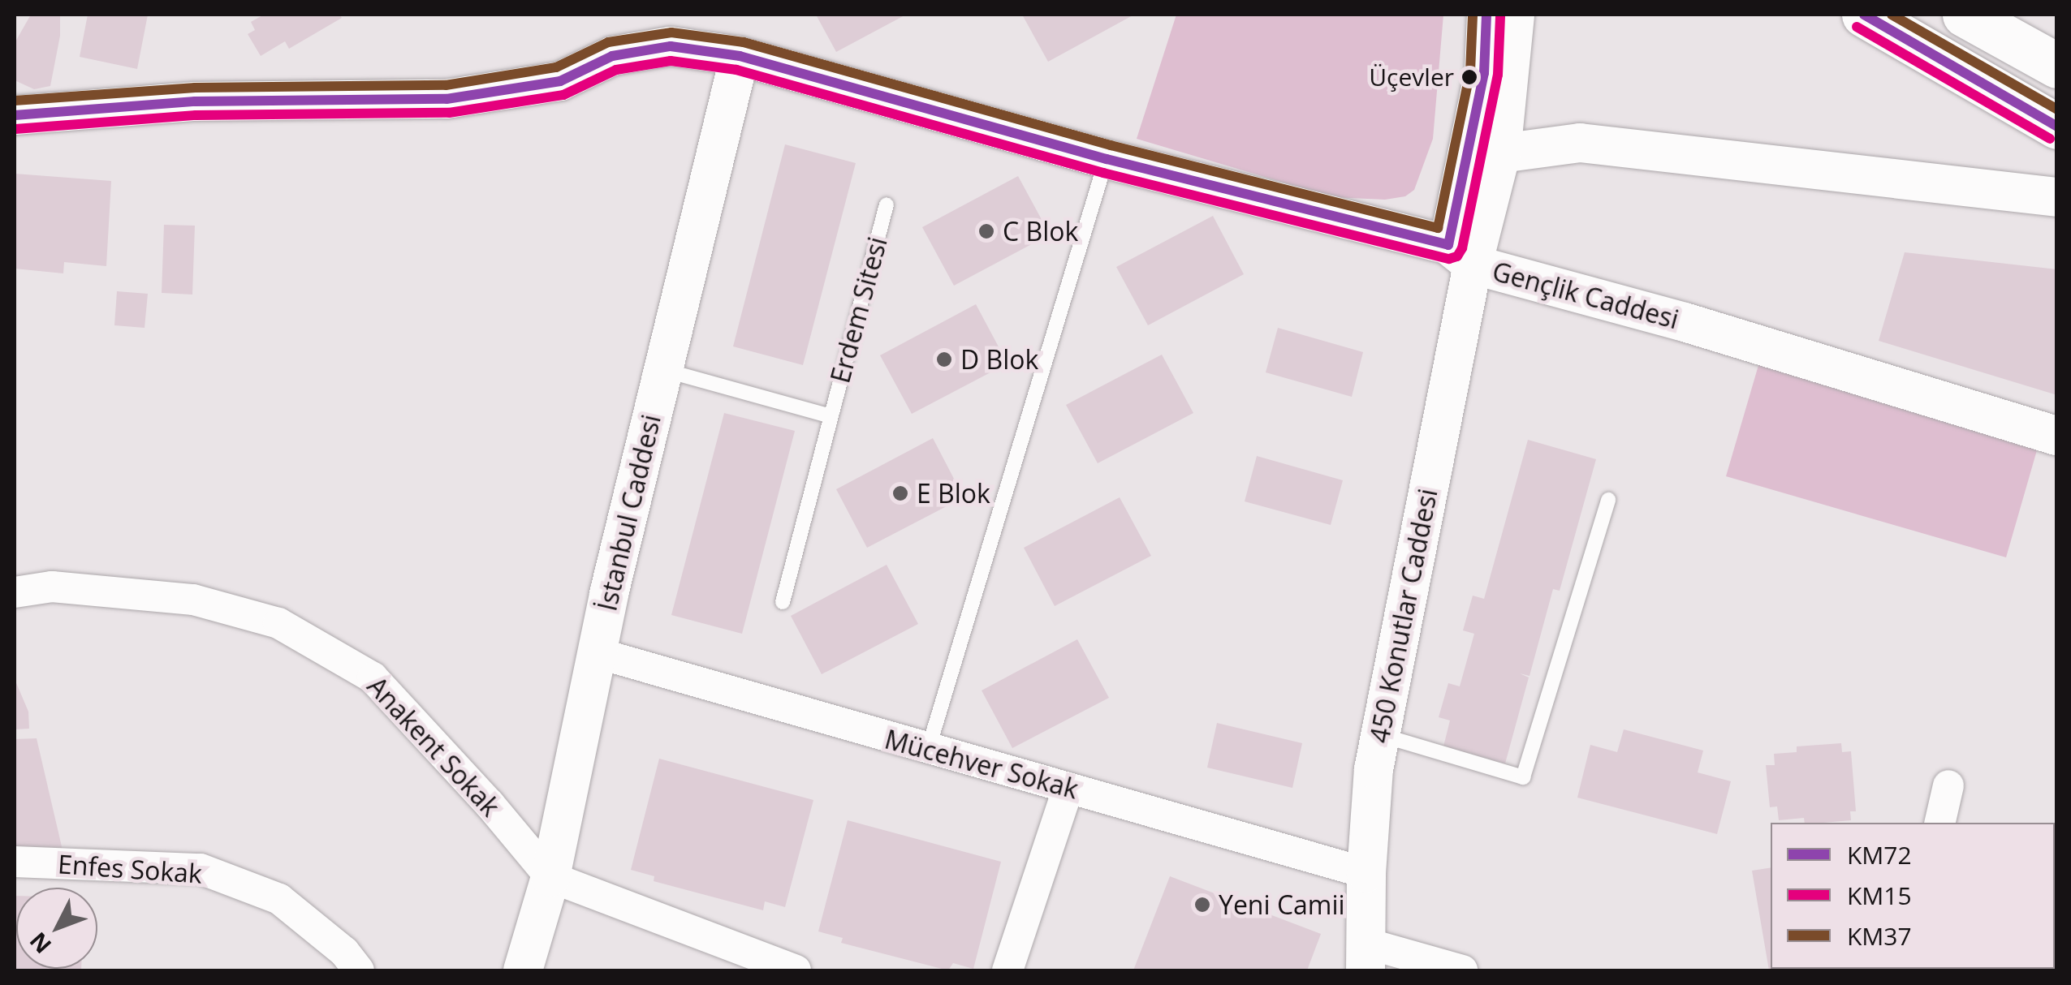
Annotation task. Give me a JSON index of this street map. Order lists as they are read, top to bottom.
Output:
{
  "streets": {
    "street": [
      "Gençlik Caddesi",
      "İstanbul Caddesi",
      "450 Konutlar Caddesi",
      "Anakent Sokak",
      "Mücehver Sokak",
      "Enfes Sokak"
    ],
    "lane": ["Erdem Sitesi"]
  },
  "crossings": [
    ["Gençlik Caddesi", "İstanbul Caddesi"],
    ["Gençlik Caddesi", "450 Konutlar Caddesi"],
    ["Erdem Sitesi", "İstanbul Caddesi"],
    ["İstanbul Caddesi", "Anakent Sokak"],
    ["İstanbul Caddesi", "Mücehver Sokak"],
    ["450 Konutlar Caddesi", "Mücehver Sokak"]
  ],
  "places": [
    "Üçevler",
    "C Blok",
    "D Blok",
    "E Blok",
    "Yeni Camii"
  ],
  "lines": ["transit line KM72", "transit line KM37", "transit line KM15"],
  "legend": ["KM72", "KM15", "KM37"],
  "north": "bottom left"
}
